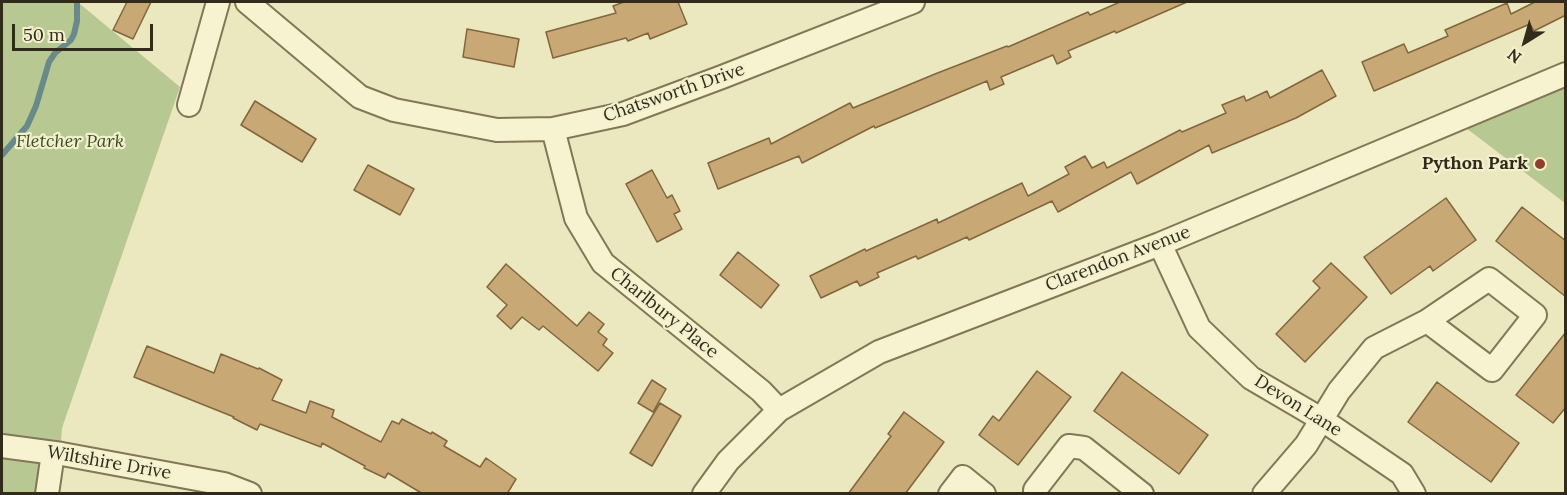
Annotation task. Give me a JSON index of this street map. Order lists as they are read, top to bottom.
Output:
{
  "streets": {
    "street": [
      "Chatsworth Drive",
      "Clarendon Avenue",
      "Charlbury Place",
      "Devon Lane",
      "Wiltshire Drive"
    ]
  },
  "crossings": [
    ["Chatsworth Drive", "Charlbury Place"],
    ["Clarendon Avenue", "Charlbury Place"],
    ["Clarendon Avenue", "Devon Lane"]
  ],
  "parks": ["Fletcher Park"],
  "places": ["Python Park"],
  "scale_bar": "50 m",
  "north": "bottom left"
}
